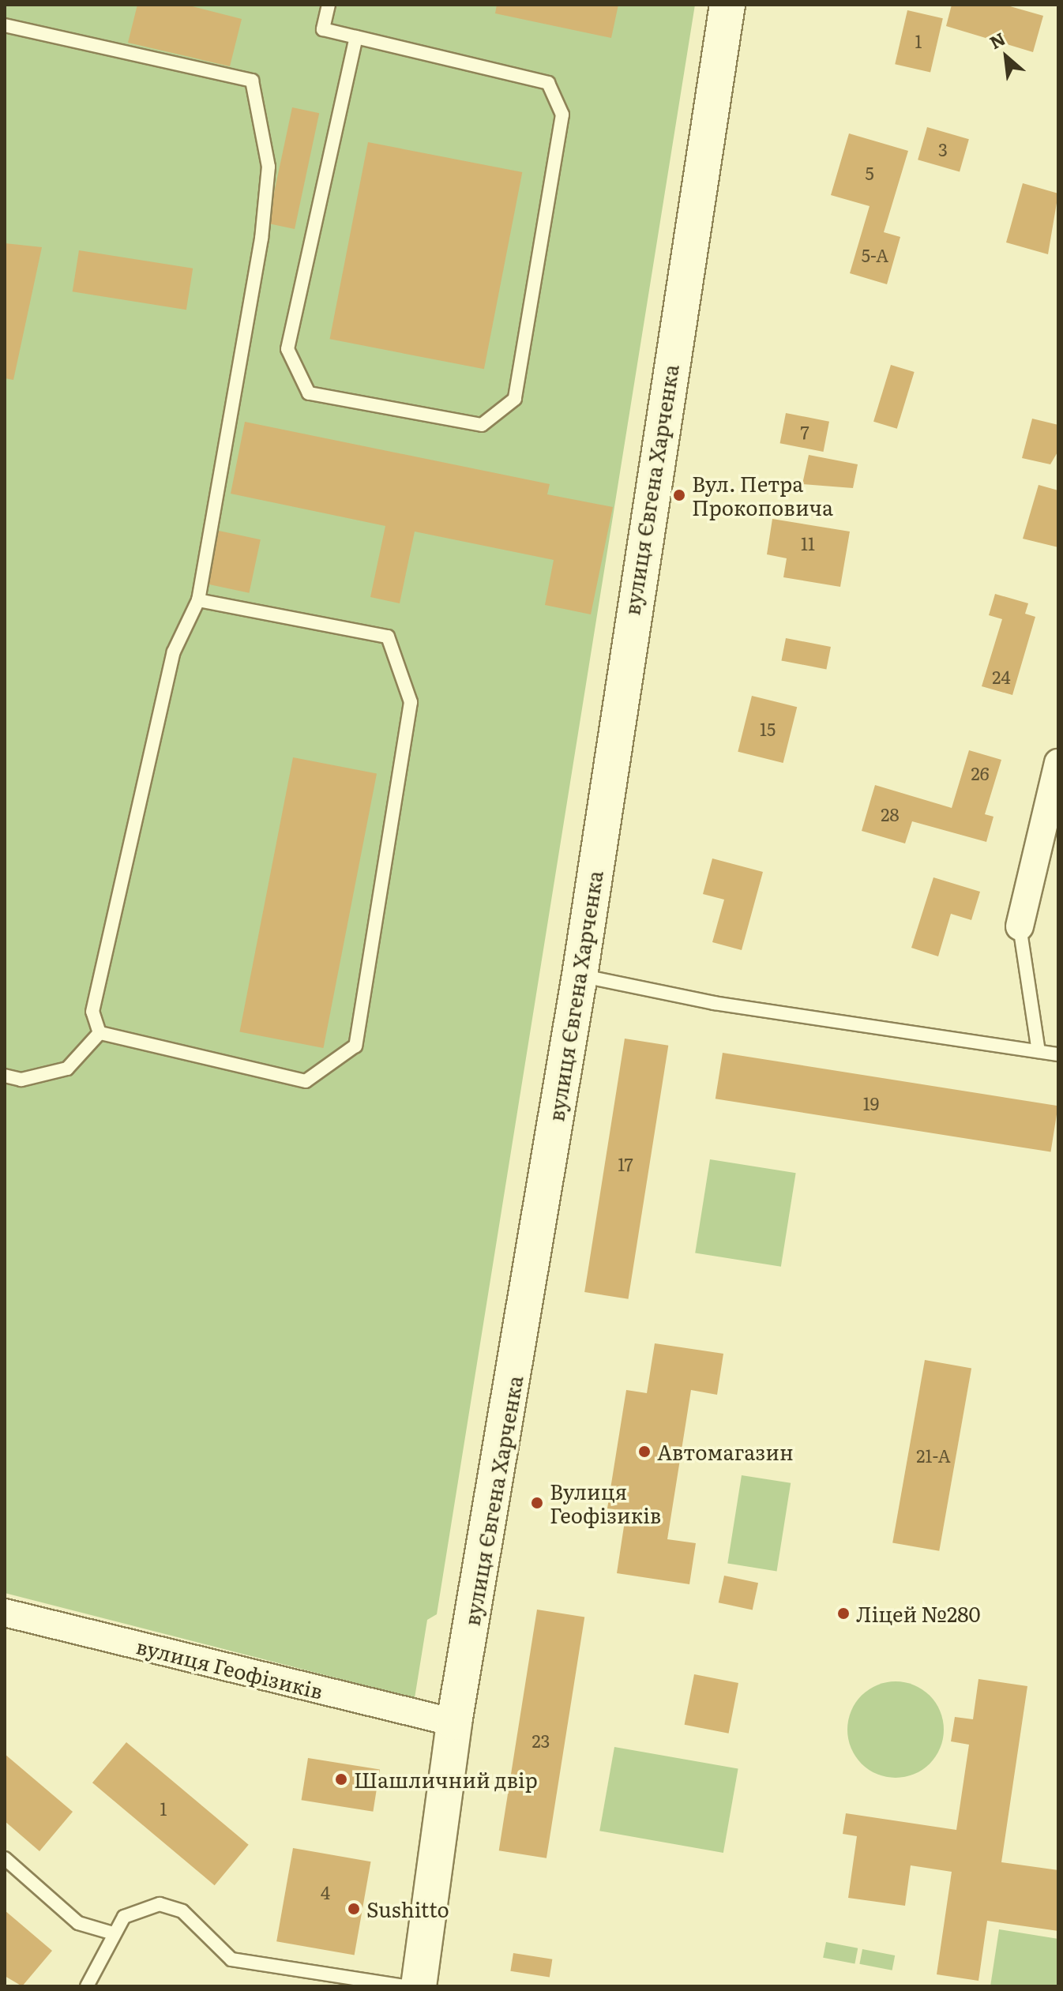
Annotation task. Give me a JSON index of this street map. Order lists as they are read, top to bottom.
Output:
{
  "streets": {
    "main road": ["вулиця Євгена Харченка"],
    "street": ["вулиця Геофізиків"]
  },
  "crossings": [
    ["вулиця Євгена Харченка", "вулиця Геофізиків"]
  ],
  "places": [
    "Вул. Петра Прокоповича",
    "Автомагазин",
    "Вулиця Геофізиків",
    "Ліцей №280",
    "Шашличний двір",
    "Sushitto"
  ],
  "house_numbers": [
    "1",
    "3",
    "5",
    "5-А",
    "7",
    "11",
    "24",
    "15",
    "26",
    "28",
    "19",
    "17",
    "21-А",
    "23",
    "1",
    "4"
  ],
  "north": "top left"
}
